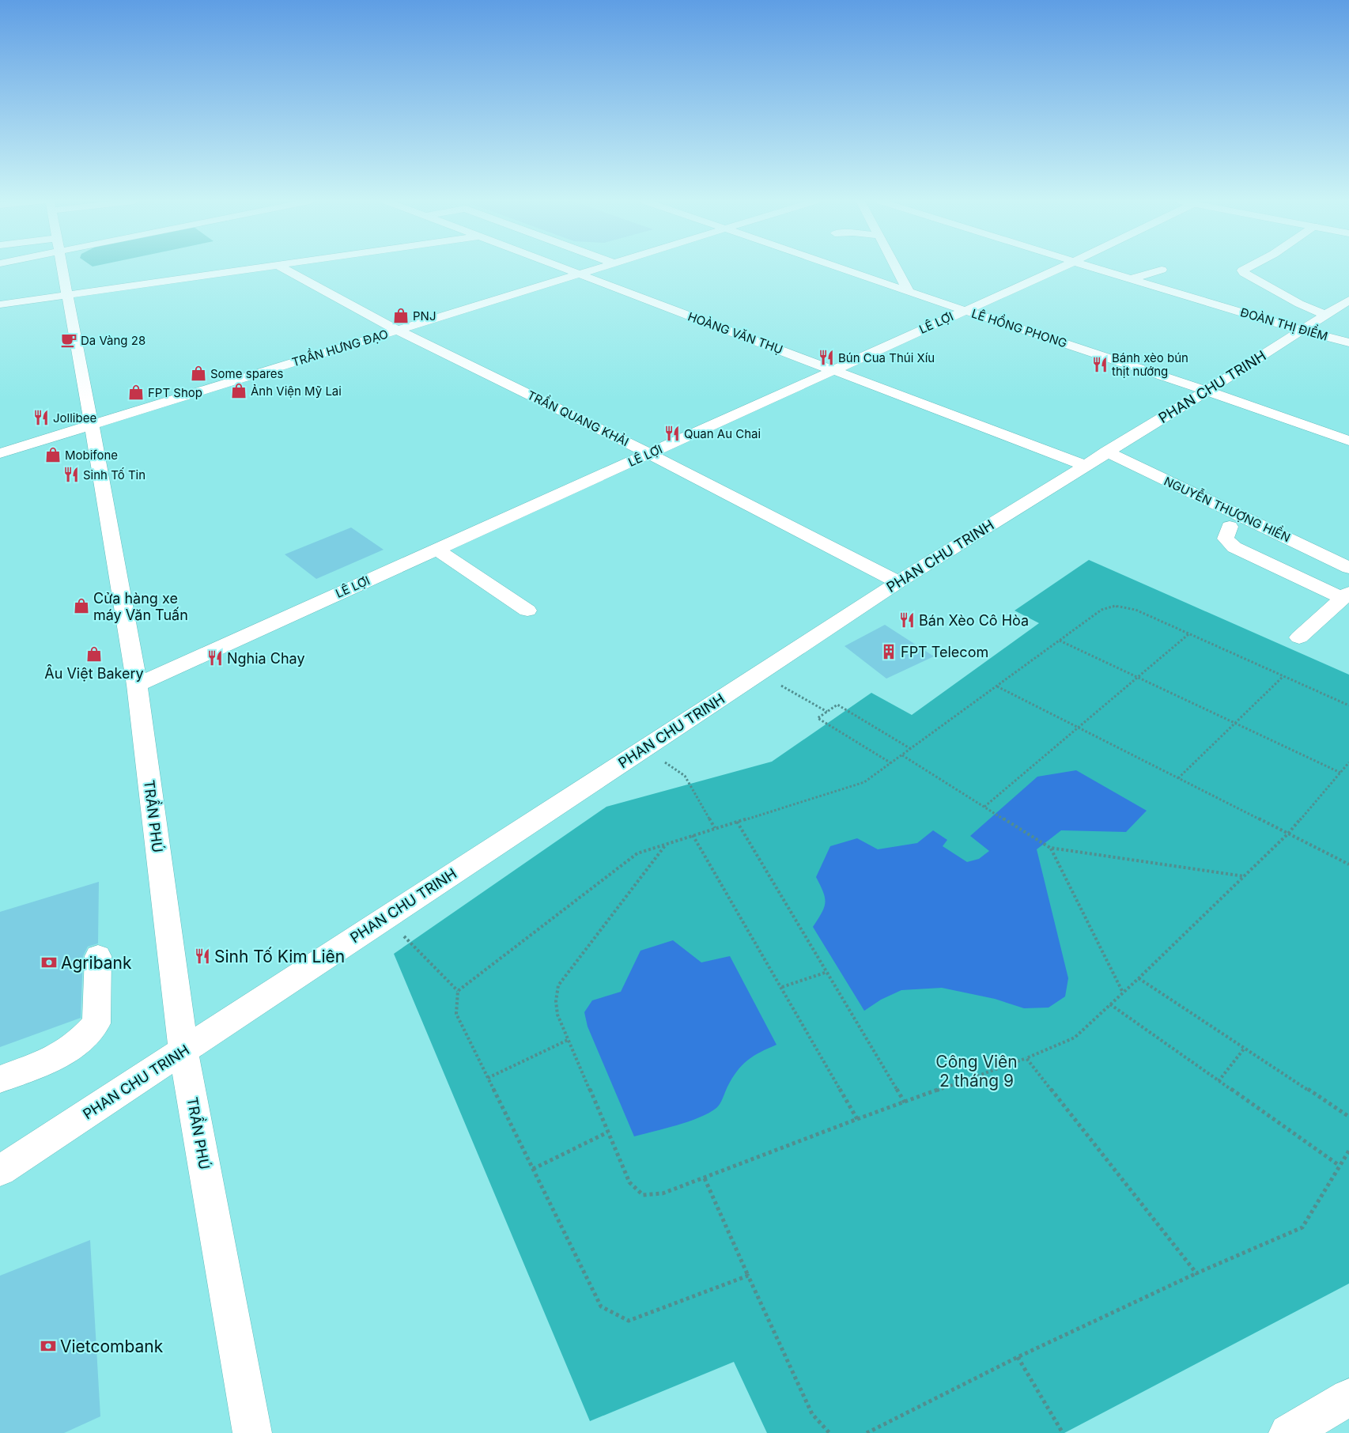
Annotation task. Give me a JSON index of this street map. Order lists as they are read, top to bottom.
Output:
{
  "streets": {
    "street": [
      "LÊ LỢI",
      "ĐOÀN THỊ ĐIỂM",
      "LÊ HỒNG PHONG",
      "HOÀNG VĂN THỤ",
      "TRẦN HƯNG ĐẠO",
      "PHAN CHU TRINH",
      "TRẦN QUANG KHẢI",
      "NGUYỄN THƯỢNG HIỀN",
      "TRẦN PHÚ"
    ]
  },
  "crossings": [
    ["LÊ LỢI", "LÊ HỒNG PHONG"],
    ["LÊ LỢI", "HOÀNG VĂN THỤ"],
    ["LÊ LỢI", "TRẦN QUANG KHẢI"],
    ["LÊ LỢI", "TRẦN PHÚ"],
    ["ĐOÀN THỊ ĐIỂM", "PHAN CHU TRINH"],
    ["LÊ HỒNG PHONG", "PHAN CHU TRINH"],
    ["HOÀNG VĂN THỤ", "TRẦN HƯNG ĐẠO"],
    ["HOÀNG VĂN THỤ", "PHAN CHU TRINH"],
    ["TRẦN HƯNG ĐẠO", "TRẦN QUANG KHẢI"],
    ["TRẦN HƯNG ĐẠO", "TRẦN PHÚ"],
    ["PHAN CHU TRINH", "TRẦN QUANG KHẢI"],
    ["PHAN CHU TRINH", "NGUYỄN THƯỢNG HIỀN"],
    ["PHAN CHU TRINH", "TRẦN PHÚ"]
  ],
  "parks": ["Công Viên 2 tháng 9"],
  "places": {
    "shop": [
      "PNJ",
      "Some spares",
      "Ảnh Viện Mỹ Lai",
      "FPT Shop",
      "Mobifone",
      "Cửa hàng xe máy Văn Tuấn",
      "Âu Việt Bakery"
    ],
    "cafe": ["Da Vàng 28"],
    "restaurant": [
      "Bún Cua Thúi Xíu",
      "Bánh xèo bún thịt nướng",
      "Jollibee",
      "Quan Au Chai",
      "Sinh Tố Tin",
      "Bán Xèo Cô Hòa",
      "Nghia Chay",
      "Sinh Tố Kim Liên"
    ],
    "building": ["FPT Telecom"],
    "bank": ["Agribank", "Vietcombank"]
  }
}
